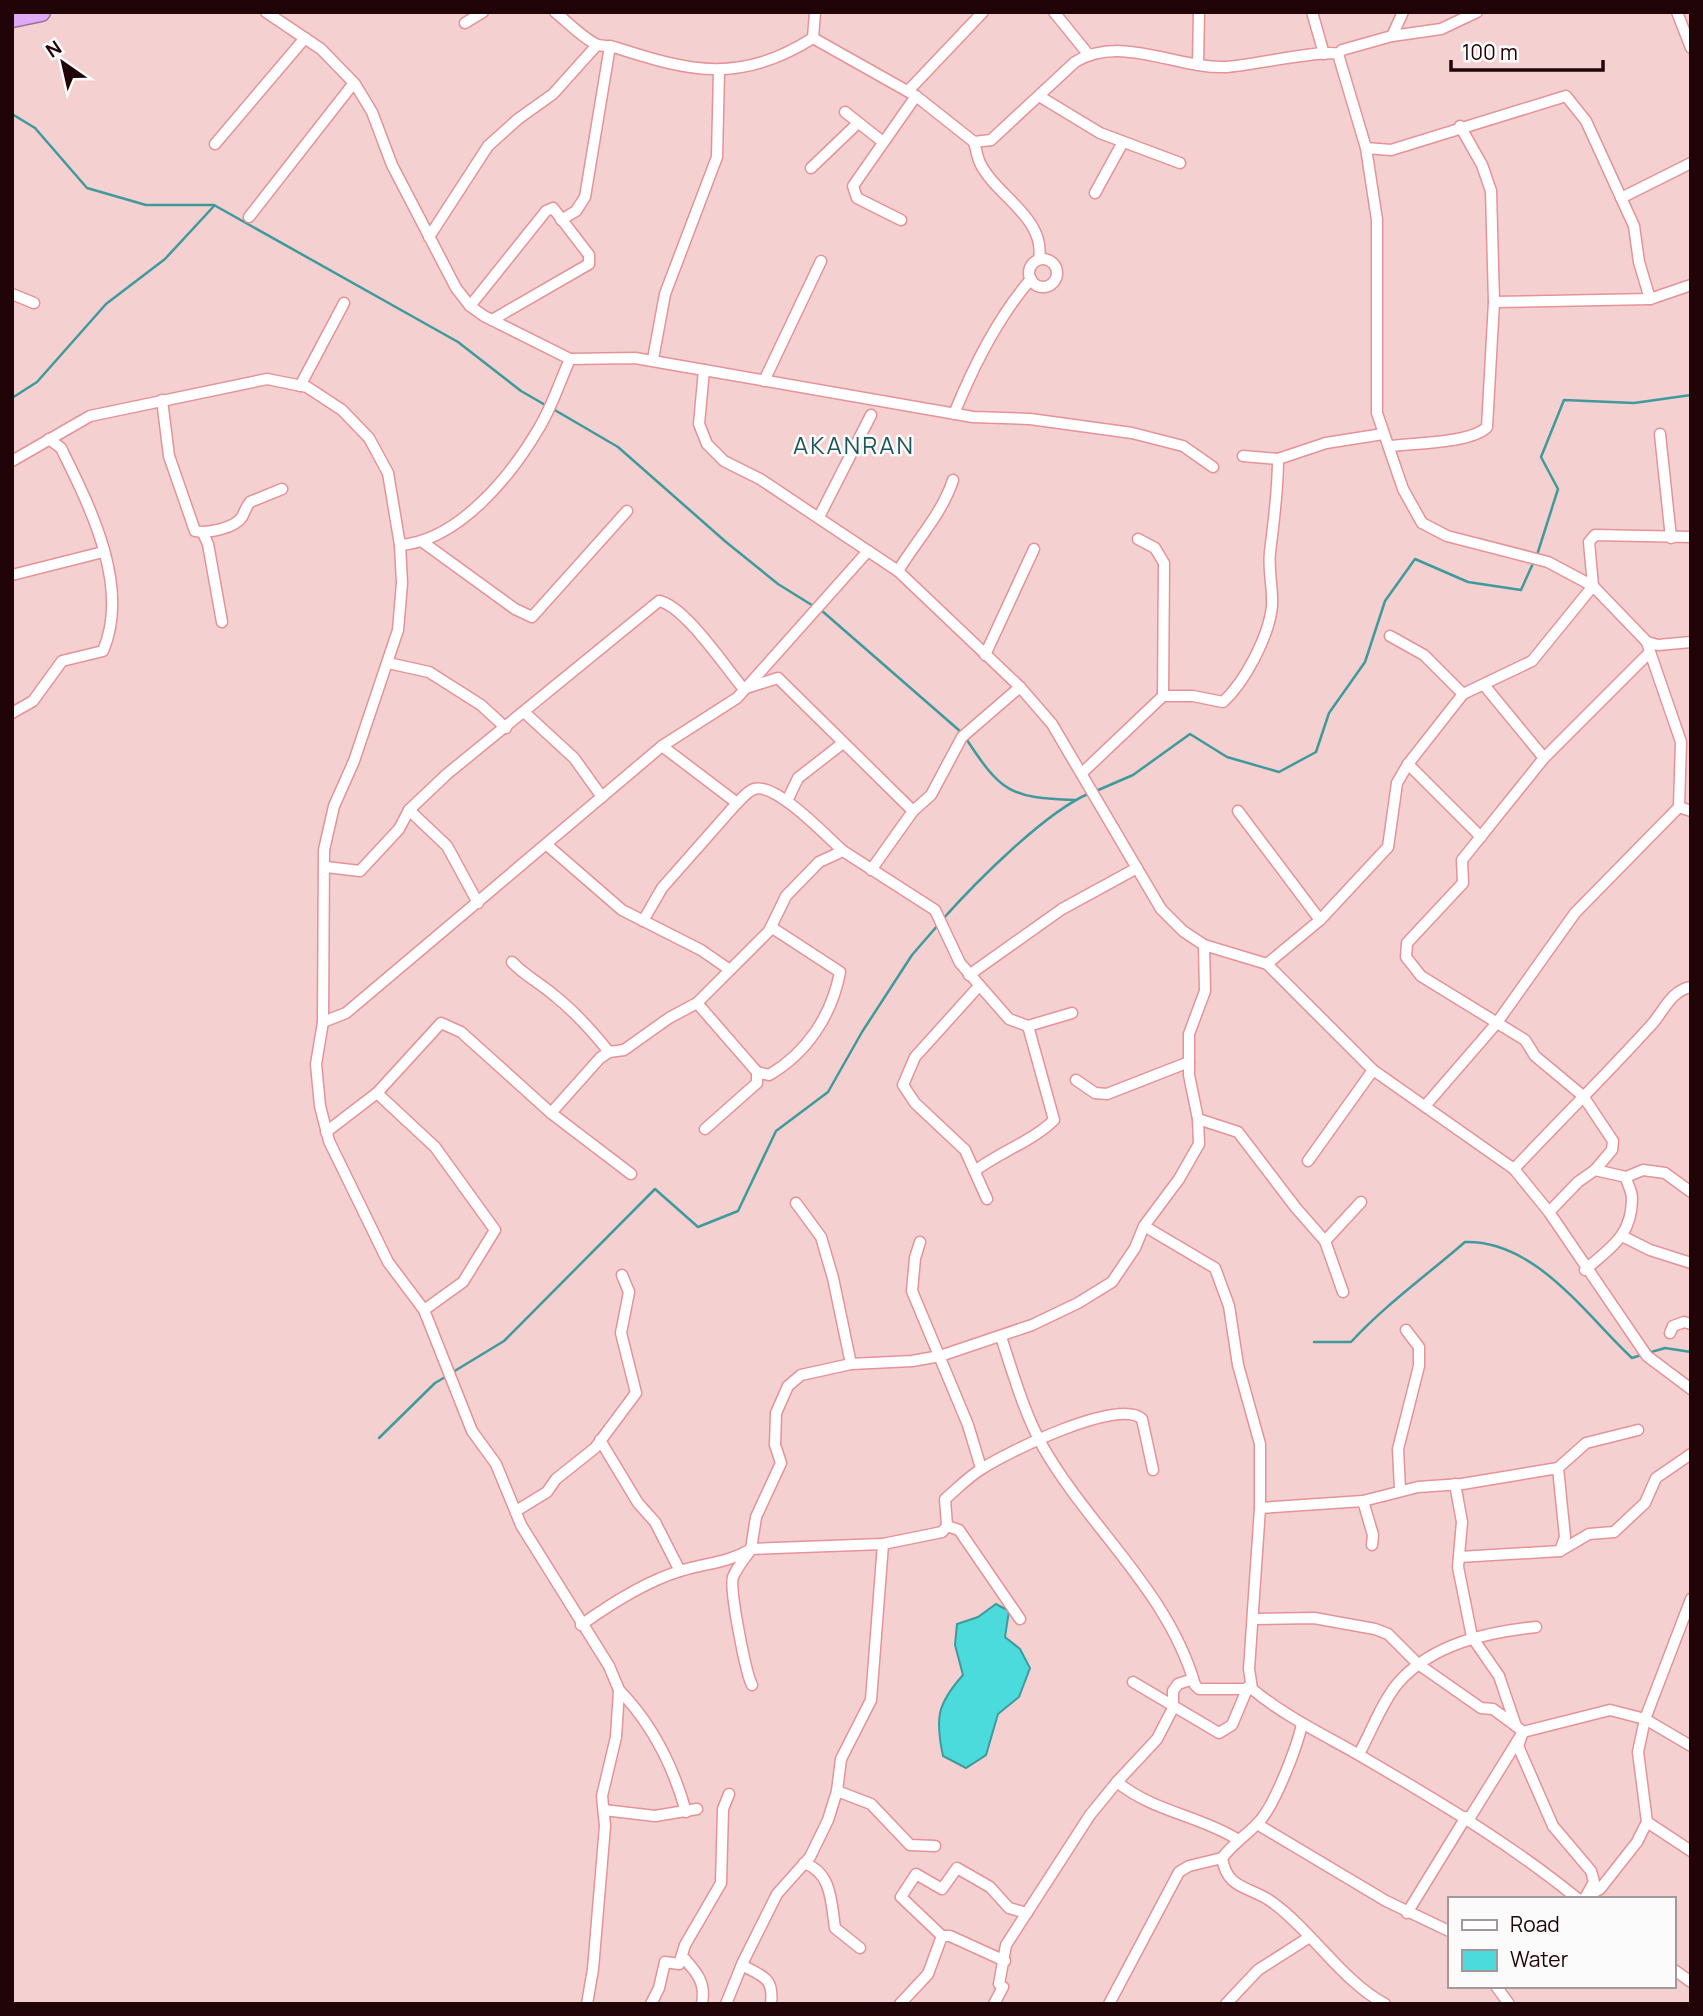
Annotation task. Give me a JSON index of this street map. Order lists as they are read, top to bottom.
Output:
{
  "districts": ["AKANRAN"],
  "legend": ["Road", "Water"],
  "scale_bar": "100 m",
  "north": "top left"
}
